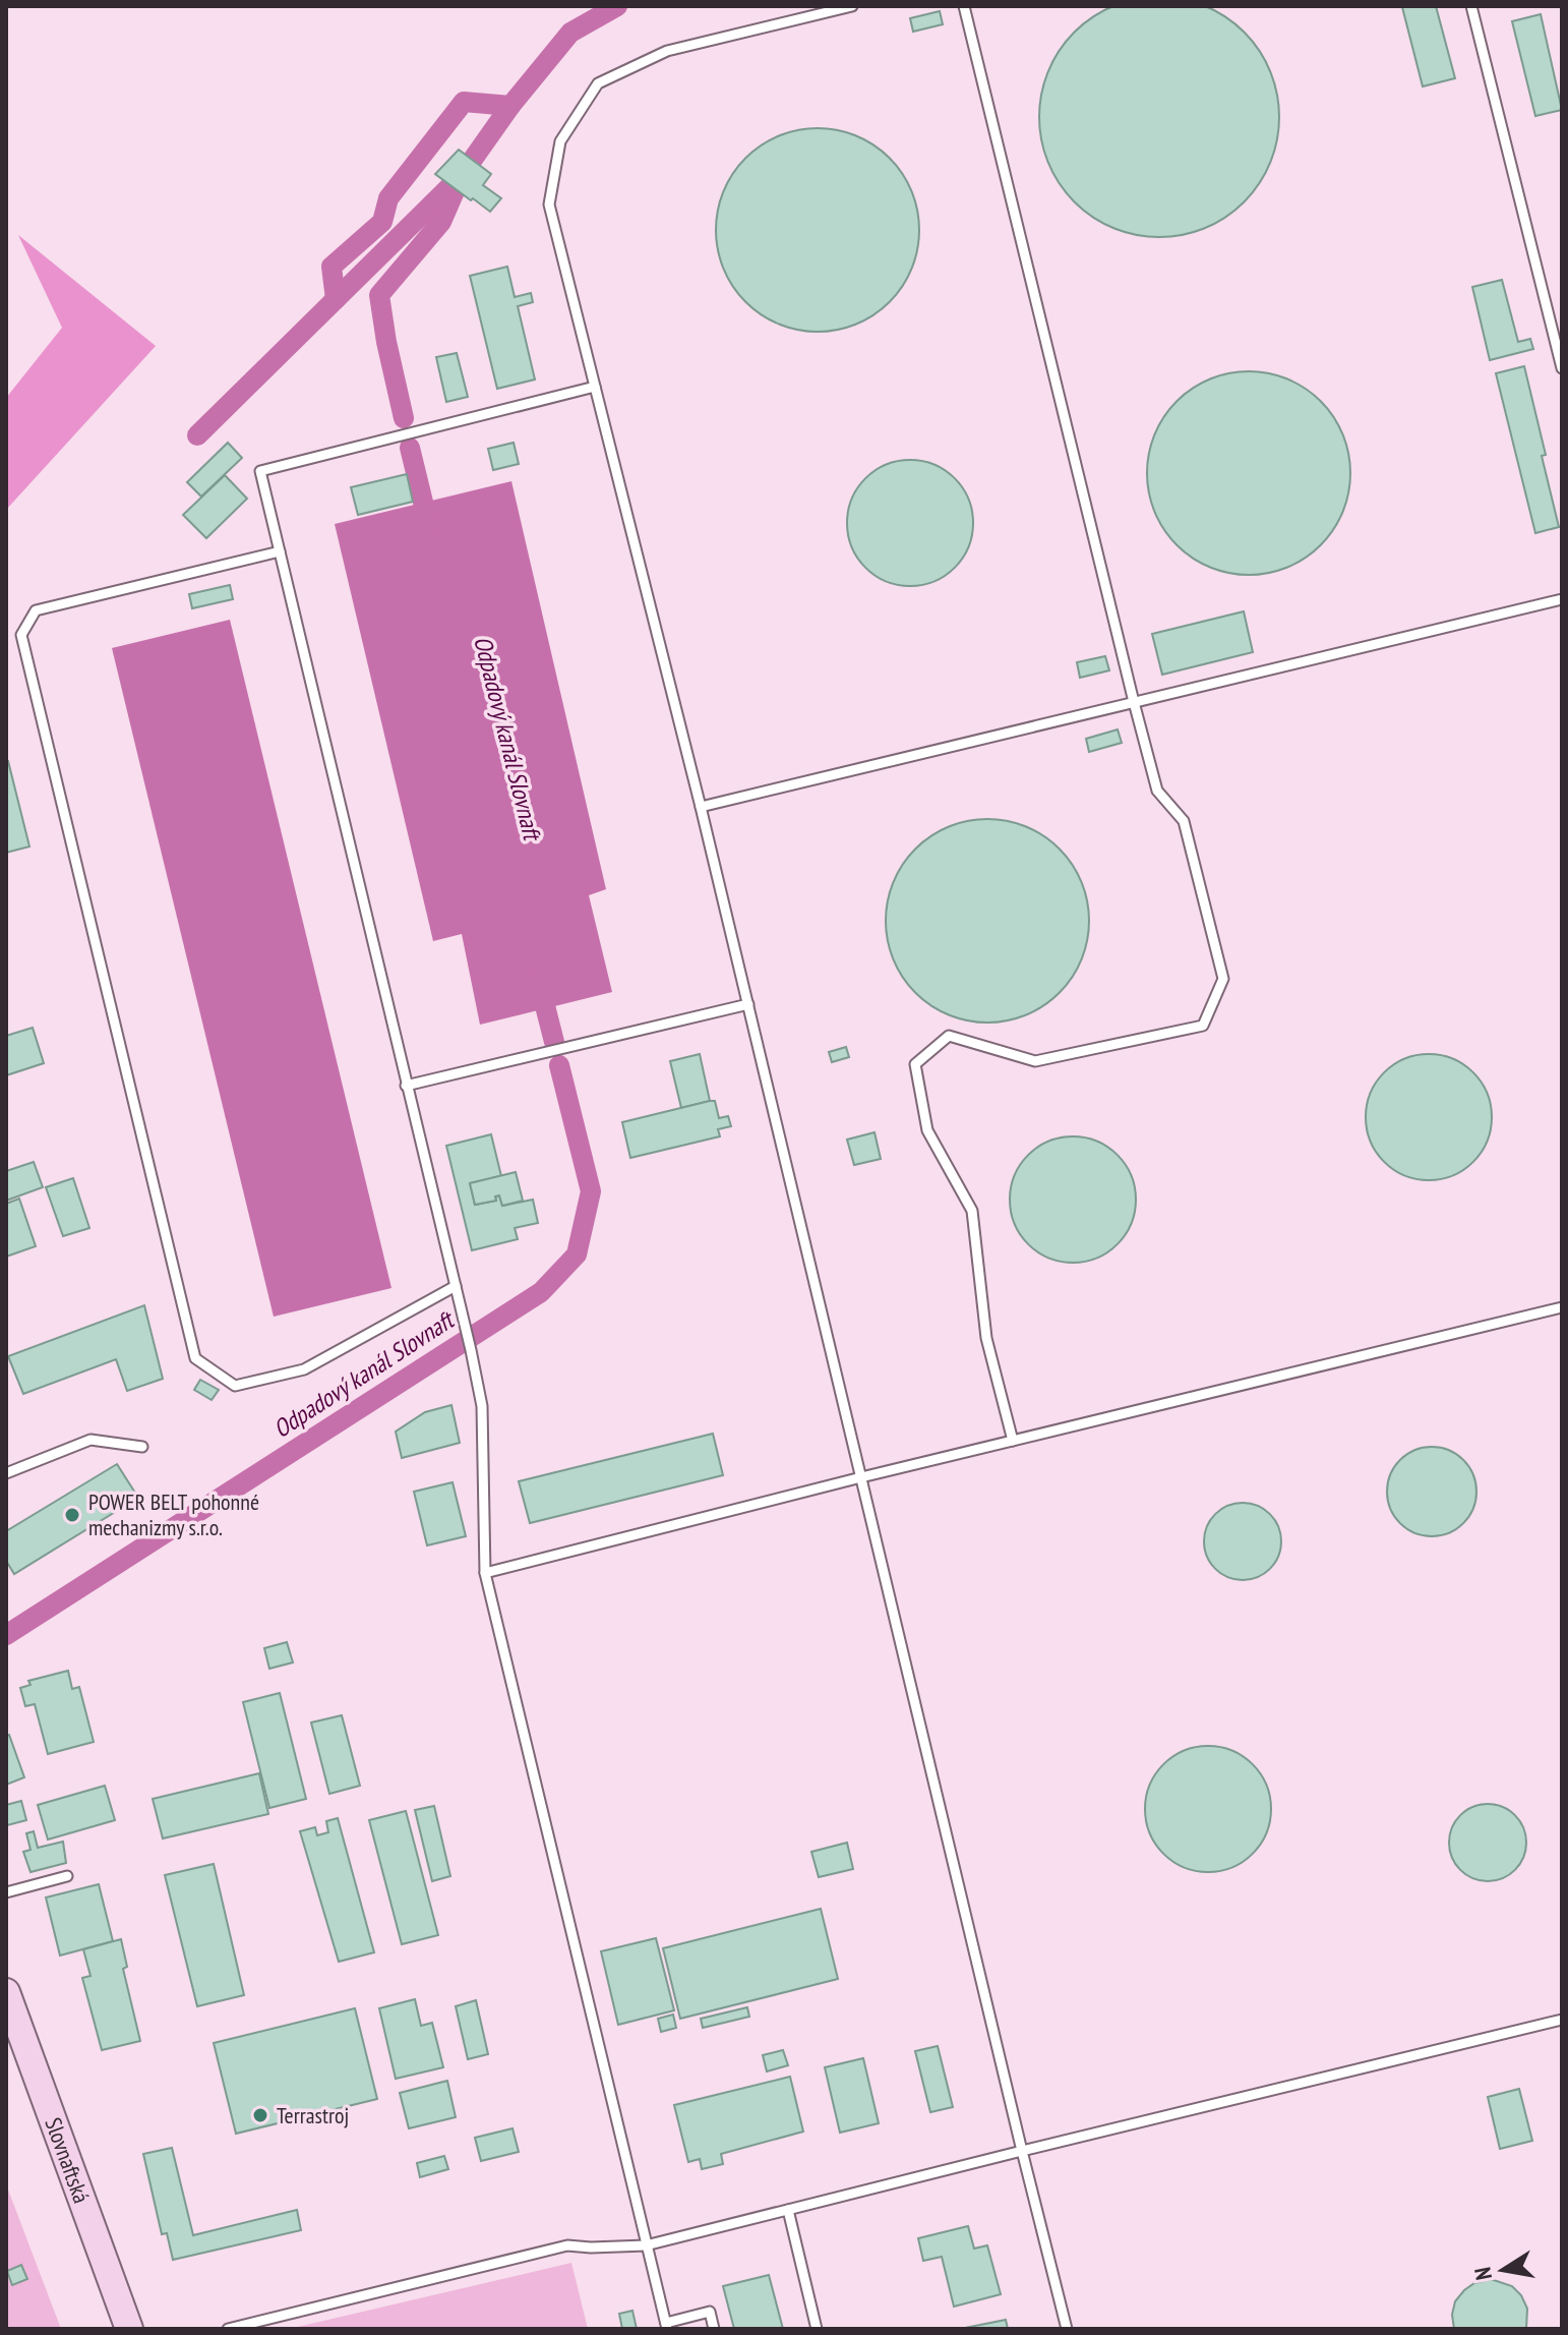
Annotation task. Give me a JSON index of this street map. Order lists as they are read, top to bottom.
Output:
{
  "streets": {
    "main road": ["Slovnaftská"]
  },
  "water": ["Odpadový kanál Slovnaft"],
  "places": ["POWER BELT pohonné mechanizmy s.r.o.", "Terrastroj"],
  "north": "left"
}
